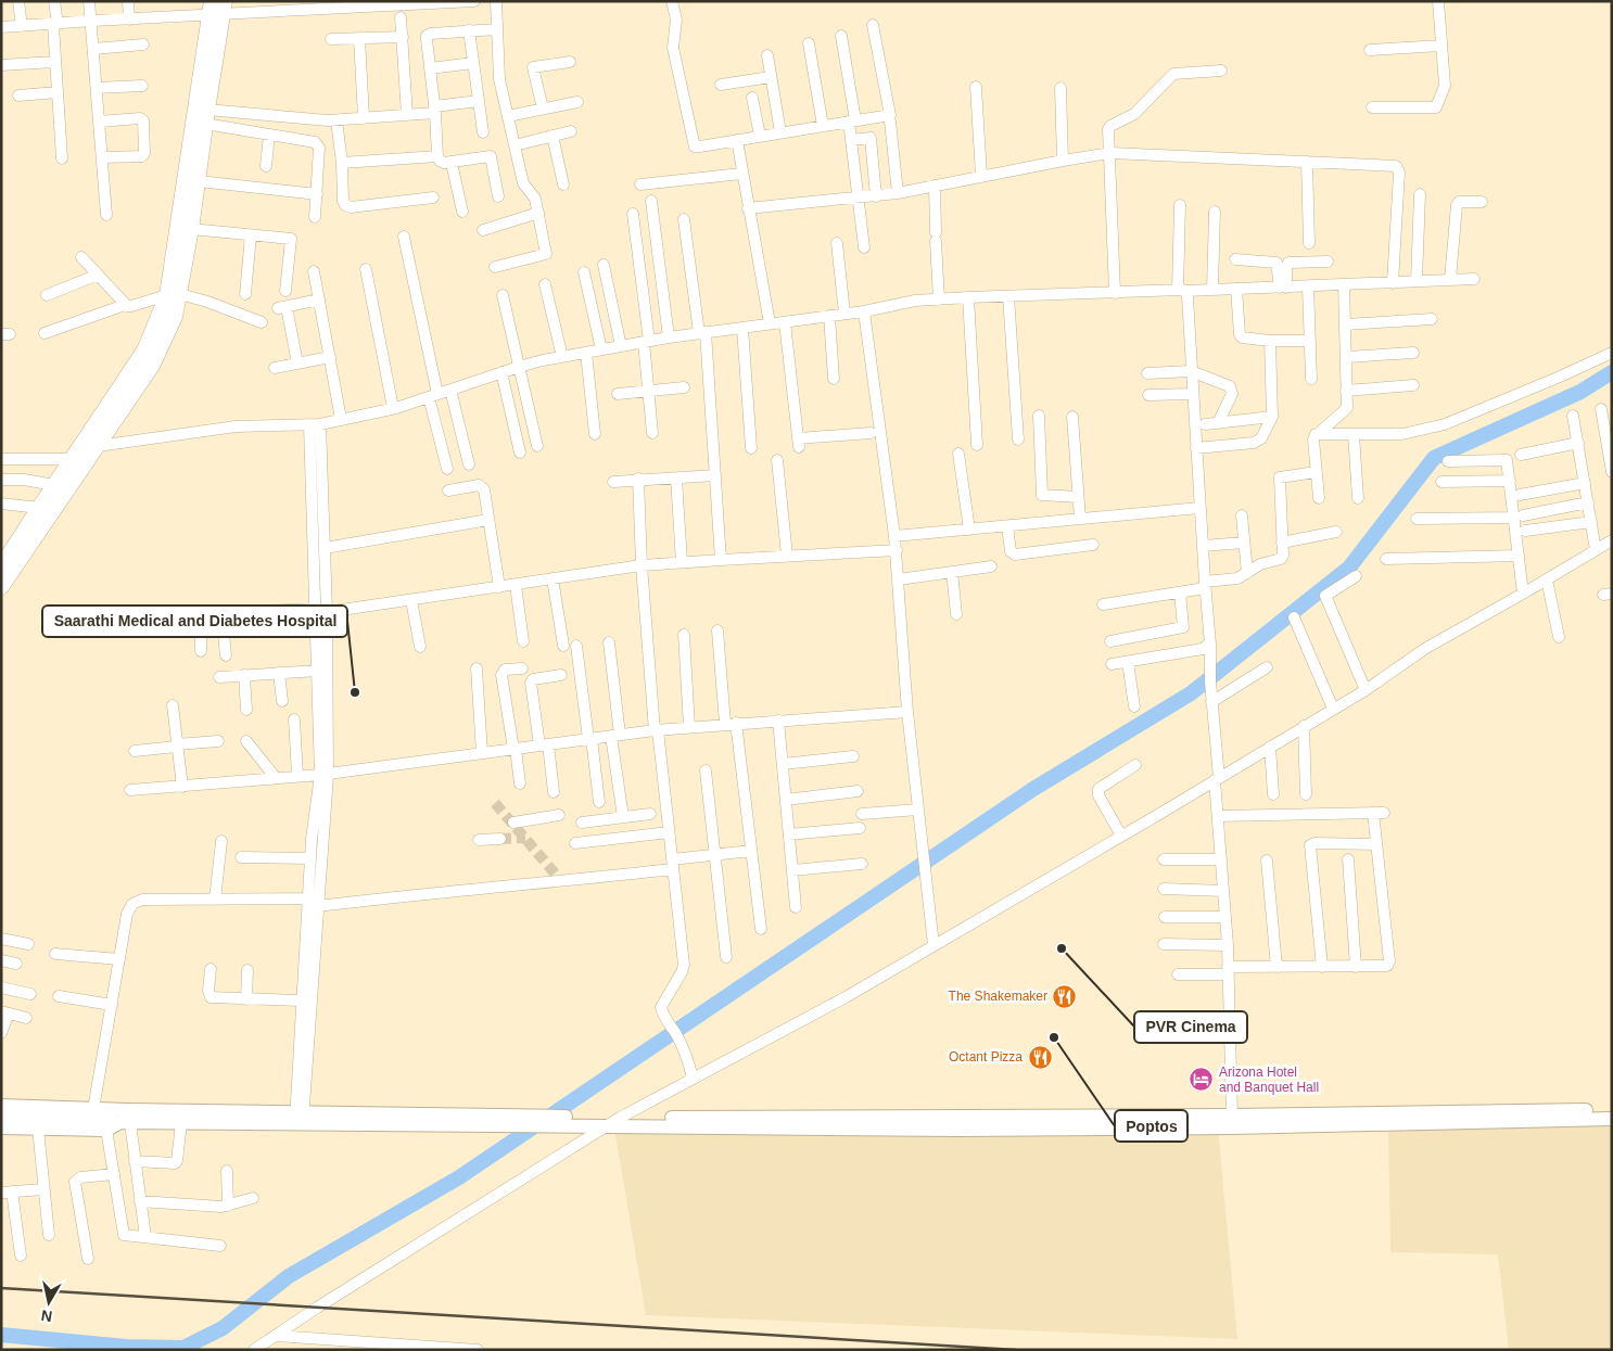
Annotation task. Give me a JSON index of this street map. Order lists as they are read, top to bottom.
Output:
{
  "places": {
    "other": ["Saarathi Medical and Diabetes Hospital", "PVR Cinema", "Poptos"],
    "restaurant": ["The Shakemaker", "Octant Pizza"],
    "hotel": ["Arizona Hotel and Banquet Hall"]
  },
  "north": "bottom"
}
